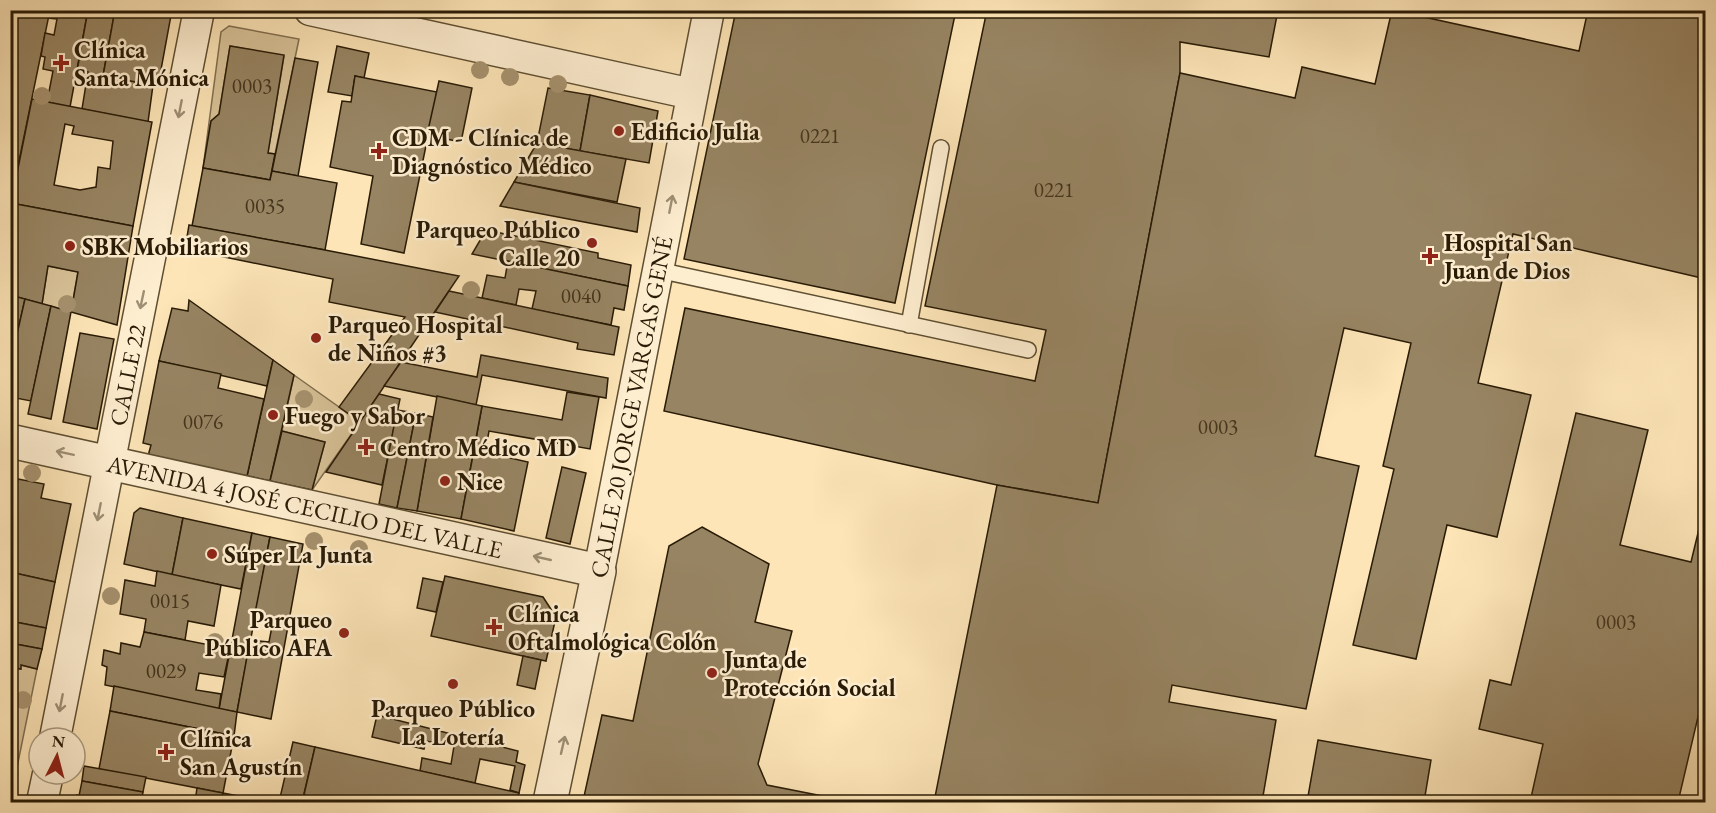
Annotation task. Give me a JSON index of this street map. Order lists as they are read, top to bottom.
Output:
{
  "streets": {
    "street": ["CALLE 22", "CALLE 20 JORGE VARGAS GENÉ", "AVENIDA 4 JOSÉ CECILIO DEL VALLE"]
  },
  "crossings": [
    ["CALLE 22", "AVENIDA 4 JOSÉ CECILIO DEL VALLE"],
    ["CALLE 20 JORGE VARGAS GENÉ", "AVENIDA 4 JOSÉ CECILIO DEL VALLE"]
  ],
  "one_way": ["CALLE 22", "CALLE 20 JORGE VARGAS GENÉ", "AVENIDA 4 JOSÉ CECILIO DEL VALLE"],
  "places": {
    "health": [
      "Clínica Santa Mónica",
      "CDM - Clínica de Diagnóstico Médico",
      "Hospital San Juan de Dios",
      "Centro Médico MD",
      "Clínica Oftalmológica Colón",
      "Clínica San Agustín"
    ],
    "other": [
      "Edificio Julia",
      "Parqueo Público Calle 20",
      "SBK Mobiliarios",
      "Parqueo Hospital de Niños #3",
      "Fuego y Sabor",
      "Nice",
      "Súper La Junta",
      "Parqueo Público AFA",
      "Junta de Protección Social",
      "Parqueo Público La Lotería"
    ]
  },
  "house_numbers": [
    "0003",
    "0221",
    "0221",
    "0035",
    "0040",
    "0076",
    "0003",
    "0015",
    "0003",
    "0029"
  ],
  "north": "top"
}
